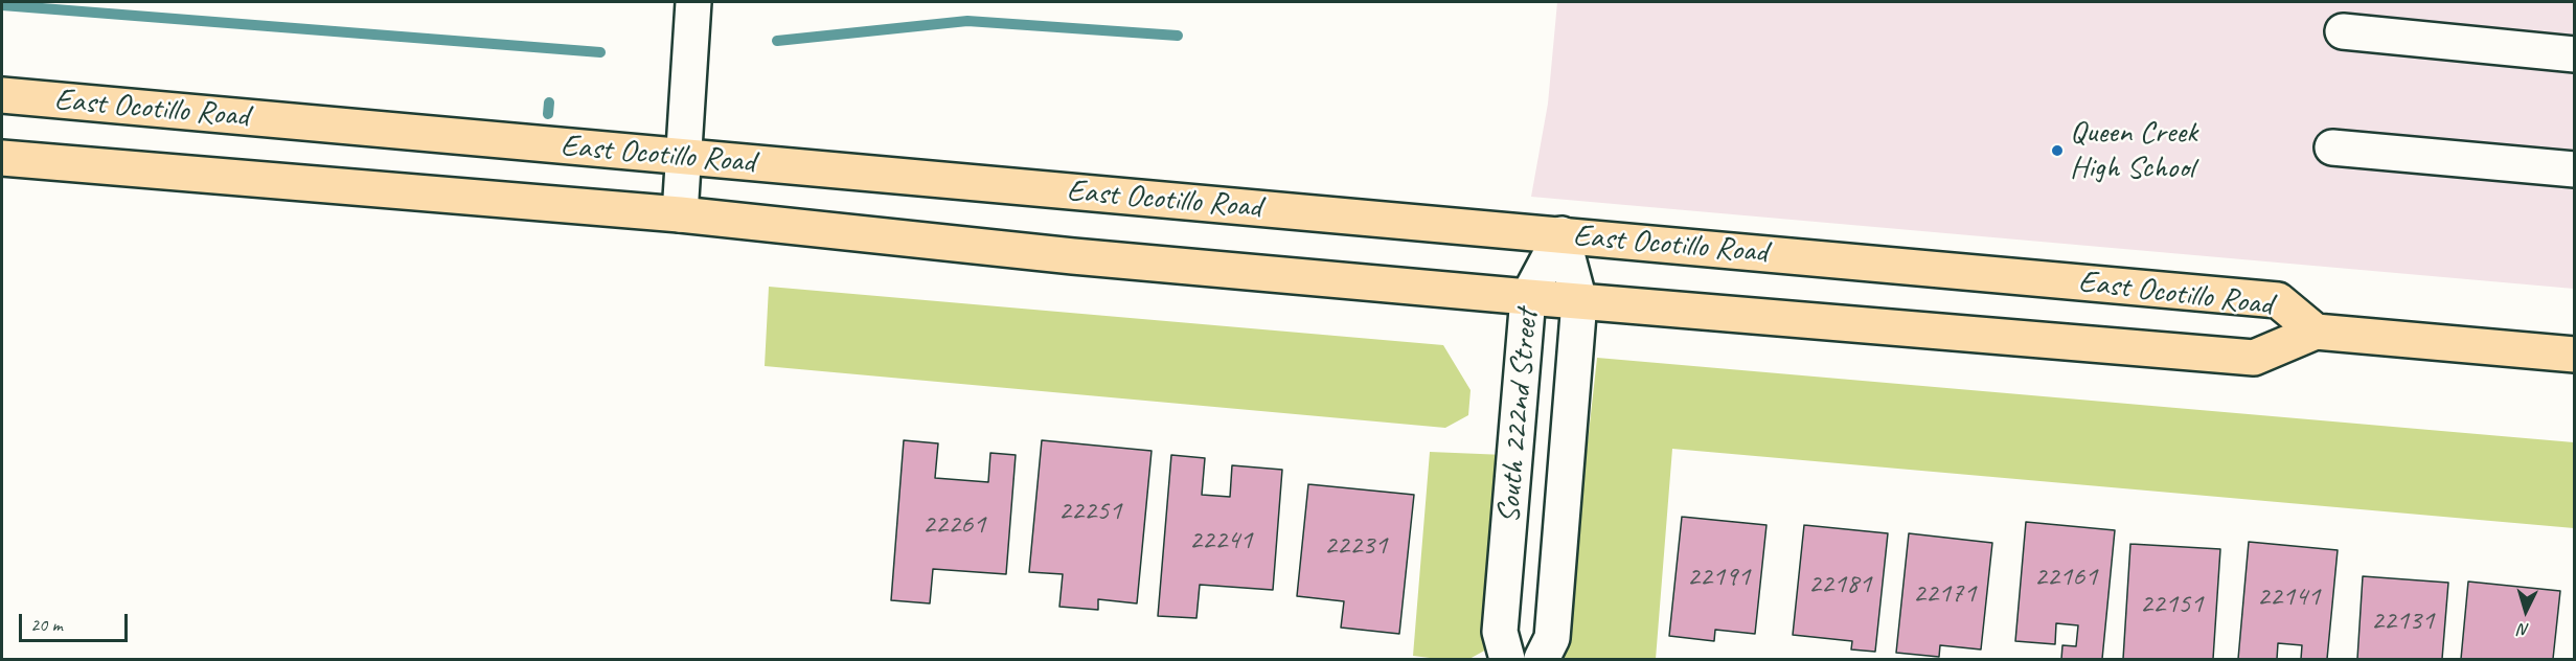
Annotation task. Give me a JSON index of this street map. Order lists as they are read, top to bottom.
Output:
{
  "streets": {
    "main road": ["East Ocotillo Road"],
    "street": ["South 222nd Street"]
  },
  "crossings": [
    ["East Ocotillo Road", "South 222nd Street"]
  ],
  "places": ["Queen Creek High School"],
  "house_numbers": [
    "22251",
    "22261",
    "22241",
    "22231",
    "22191",
    "22161",
    "22181",
    "22171",
    "22141",
    "22151",
    "22131"
  ],
  "scale_bar": "20 m",
  "north": "bottom"
}
